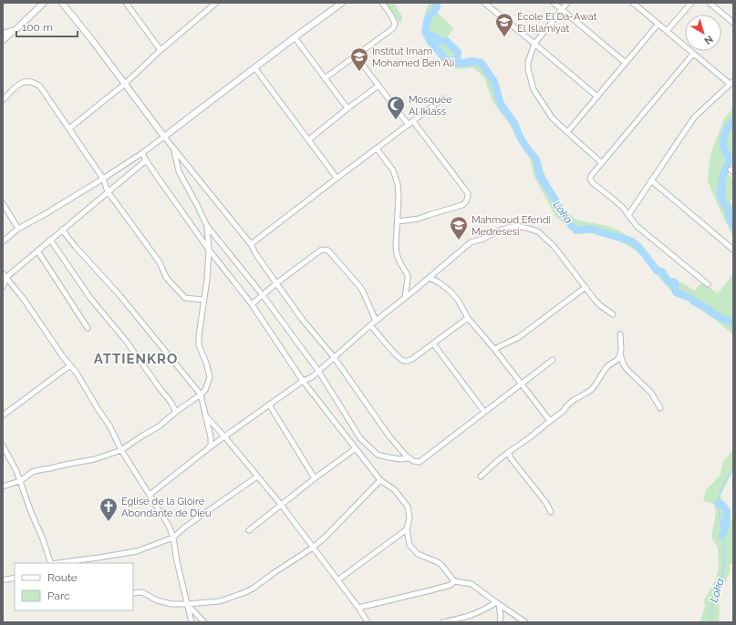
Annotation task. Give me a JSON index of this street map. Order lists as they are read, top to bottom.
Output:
{
  "districts": ["ATTIENKRO"],
  "water": ["Loka"],
  "places": {
    "school or university": ["École El Da-Awat El Islamiyat", "Institut Imam Mohamed Ben Ali", "Mahmoud Efendi Medresesi"],
    "mosque": ["Mosquée Al Iklass"],
    "church": ["Église de la Gloire Abondante de Dieu"]
  },
  "legend": ["Route", "Parc"],
  "scale_bar": "100 m",
  "north": "bottom right"
}
